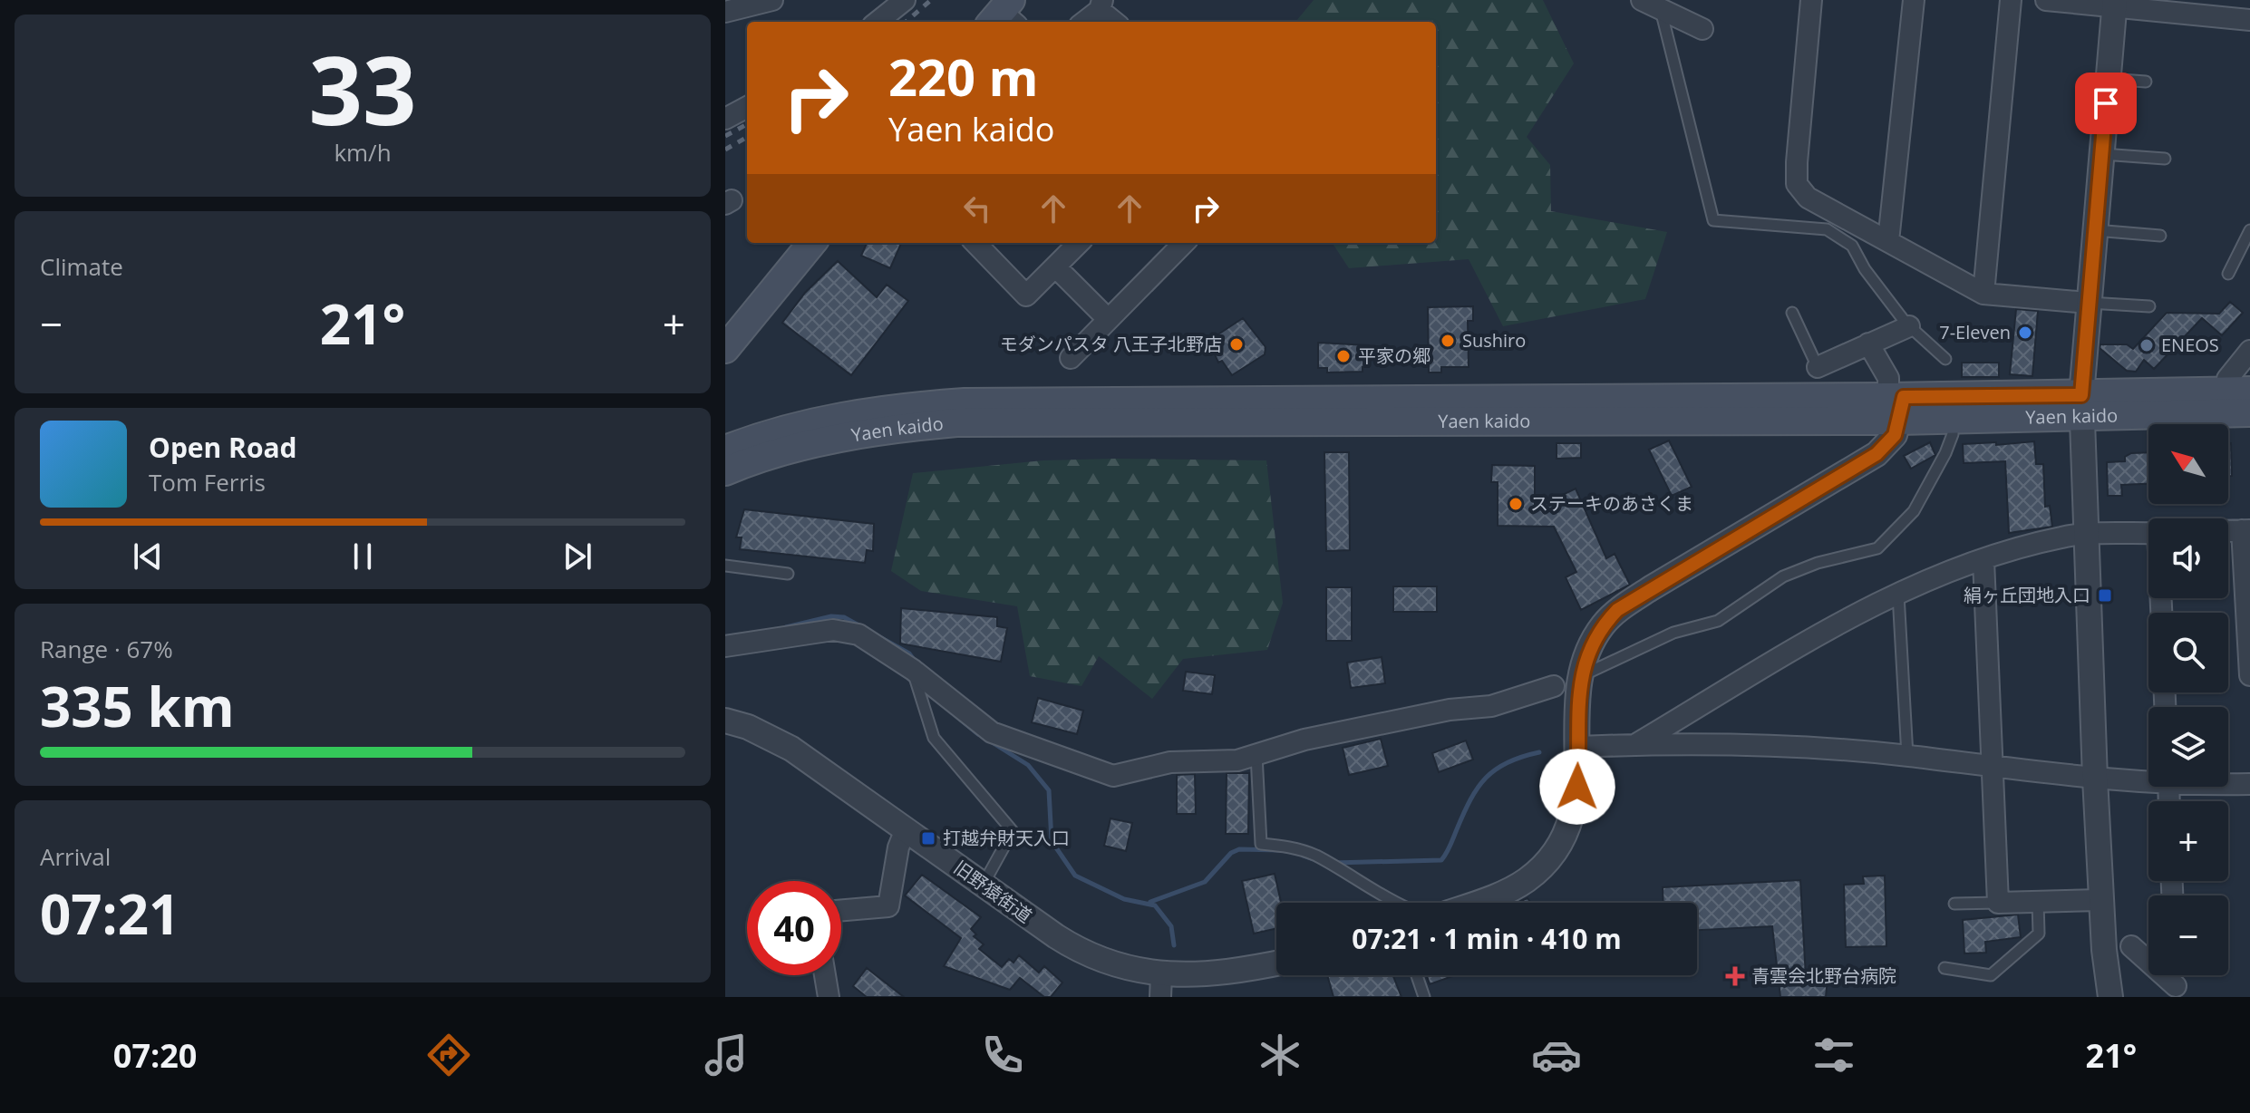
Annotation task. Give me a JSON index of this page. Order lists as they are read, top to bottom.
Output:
{
  "streets": {
    "main road": ["Yaen kaido"],
    "street": ["旧野猿街道"]
  },
  "places": {
    "other": [
      "7-Eleven",
      "Sushiro",
      "モダンパスタ 八王子北野店",
      "ENEOS",
      "平家の郷",
      "ステーキのあさくま"
    ],
    "transit": ["絹ヶ丘団地入口", "打越弁財天入口"],
    "health": ["青雲会北野台病院"]
  },
  "north": "top left",
  "page": {
    "tile": [
      ["33", "km/h"],
      "Climate",
      ["Range · 67%", "335 km"],
      ["Arrival", "07:21"]
    ],
    "turn": ["220 m", "Yaen kaido"],
    "heat": ["−", "21°", "+"],
    "song": ["Open Road", "Tom Ferris"],
    "map_buttons": ["+", "−"],
    "limit": "40",
    "trip": "07:21 · 1 min · 410 m",
    "tabs": ["07:20", "21°"]
  }
}
